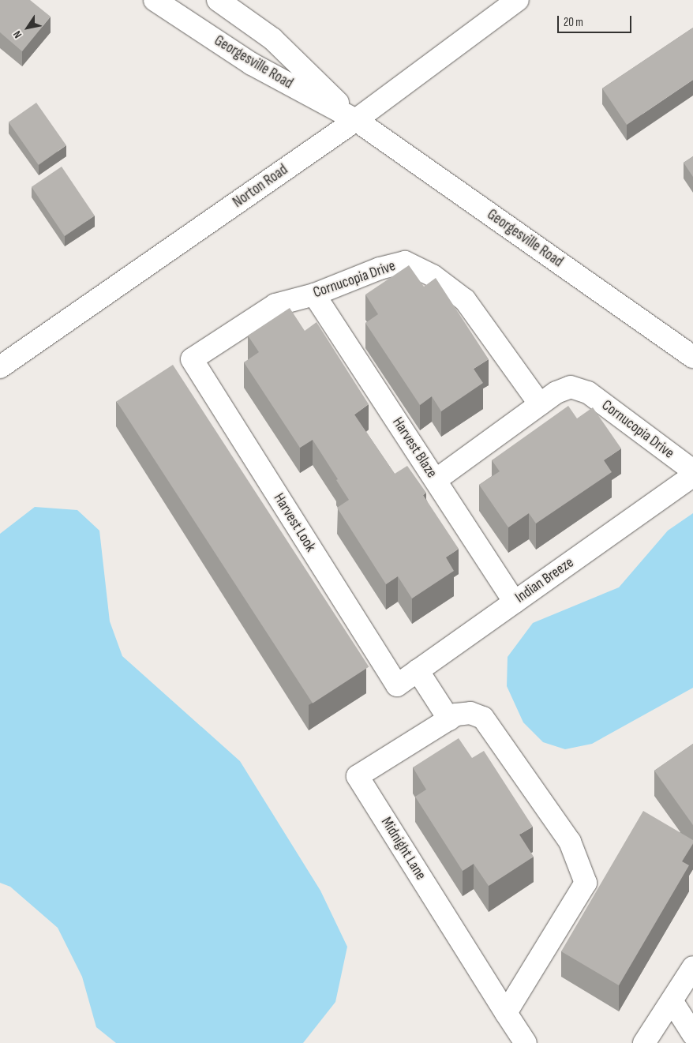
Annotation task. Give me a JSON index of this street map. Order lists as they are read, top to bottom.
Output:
{
  "streets": {
    "street": [
      "Georgesville Road",
      "Norton Road",
      "Cornucopia Drive",
      "Harvest Blaze",
      "Harvest Look",
      "Indian Breeze",
      "Midnight Lane"
    ]
  },
  "crossings": [
    ["Georgesville Road", "Norton Road"],
    ["Cornucopia Drive", "Harvest Blaze"],
    ["Cornucopia Drive", "Harvest Look"],
    ["Harvest Blaze", "Indian Breeze"],
    ["Harvest Look", "Indian Breeze"]
  ],
  "scale_bar": "20 m",
  "north": "bottom left"
}
